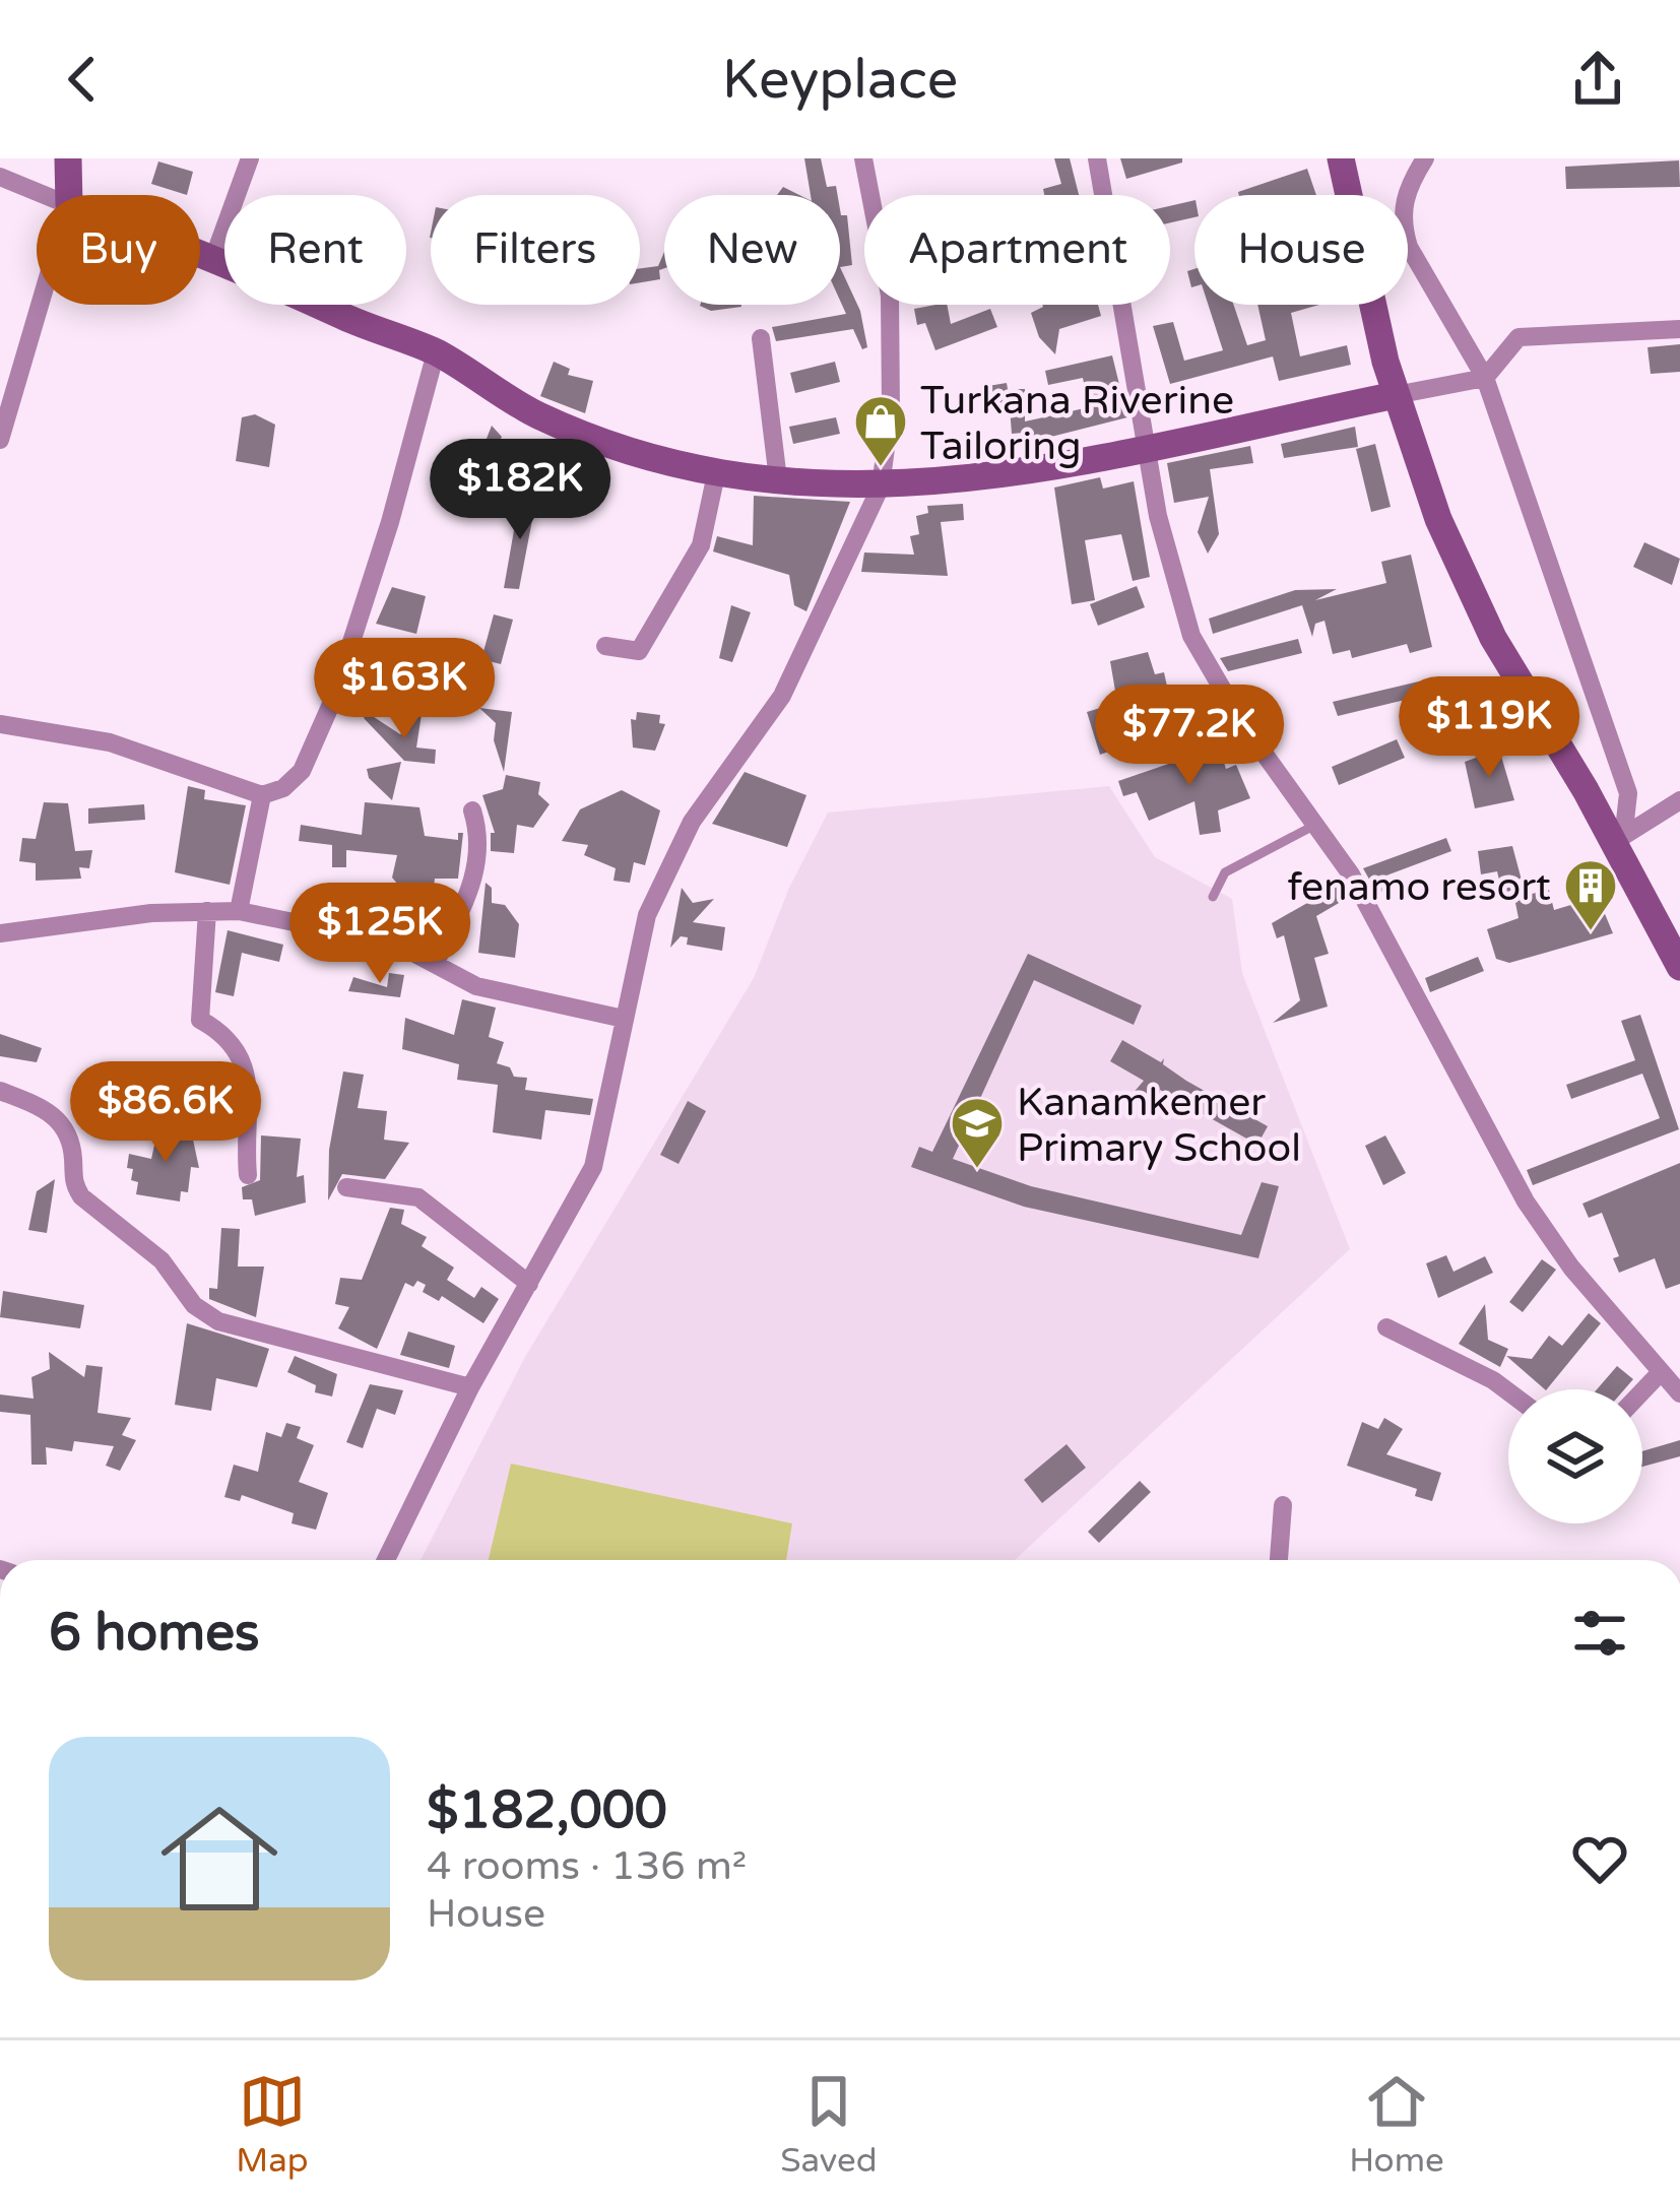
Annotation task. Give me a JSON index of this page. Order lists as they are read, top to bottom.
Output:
{
  "places": {
    "shop": ["Turkana Riverine Tailoring"],
    "building": ["fenamo resort"],
    "school or university": ["Kanamkemer Primary School"]
  },
  "page": {
    "header": "Keyplace",
    "chip": [
      "Buy",
      "Rent",
      "Filters",
      "New",
      "Apartment",
      "House"
    ],
    "price": [
      "$182K",
      "$163K",
      "$119K",
      "$77.2K",
      "$125K",
      "$86.6K"
    ],
    "heading": "6 homes",
    "list": [
      {
        "name": "$182,000",
        "note": "4 rooms · 136 m² · House"
      }
    ],
    "tabs": ["Map", "Saved", "Home"]
  }
}
